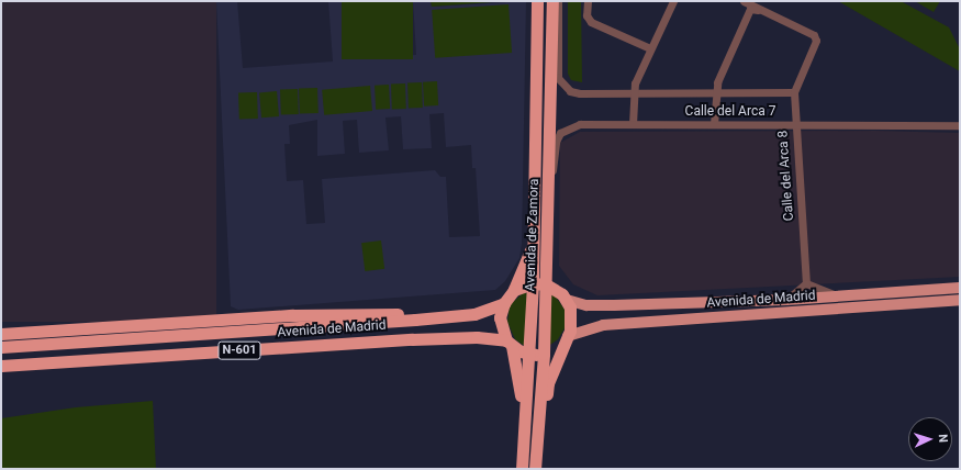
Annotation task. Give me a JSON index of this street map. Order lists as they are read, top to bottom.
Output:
{
  "streets": {
    "highway": ["Avenida de Zamora", "Avenida de Madrid", "N-601"],
    "street": ["Calle del Arca 7", "Calle del Arca 8"]
  },
  "crossings": [
    ["Calle del Arca 7", "Calle del Arca 8"],
    ["Calle del Arca 7", "Avenida de Zamora"],
    ["Calle del Arca 8", "Avenida de Madrid"]
  ],
  "north": "right"
}
